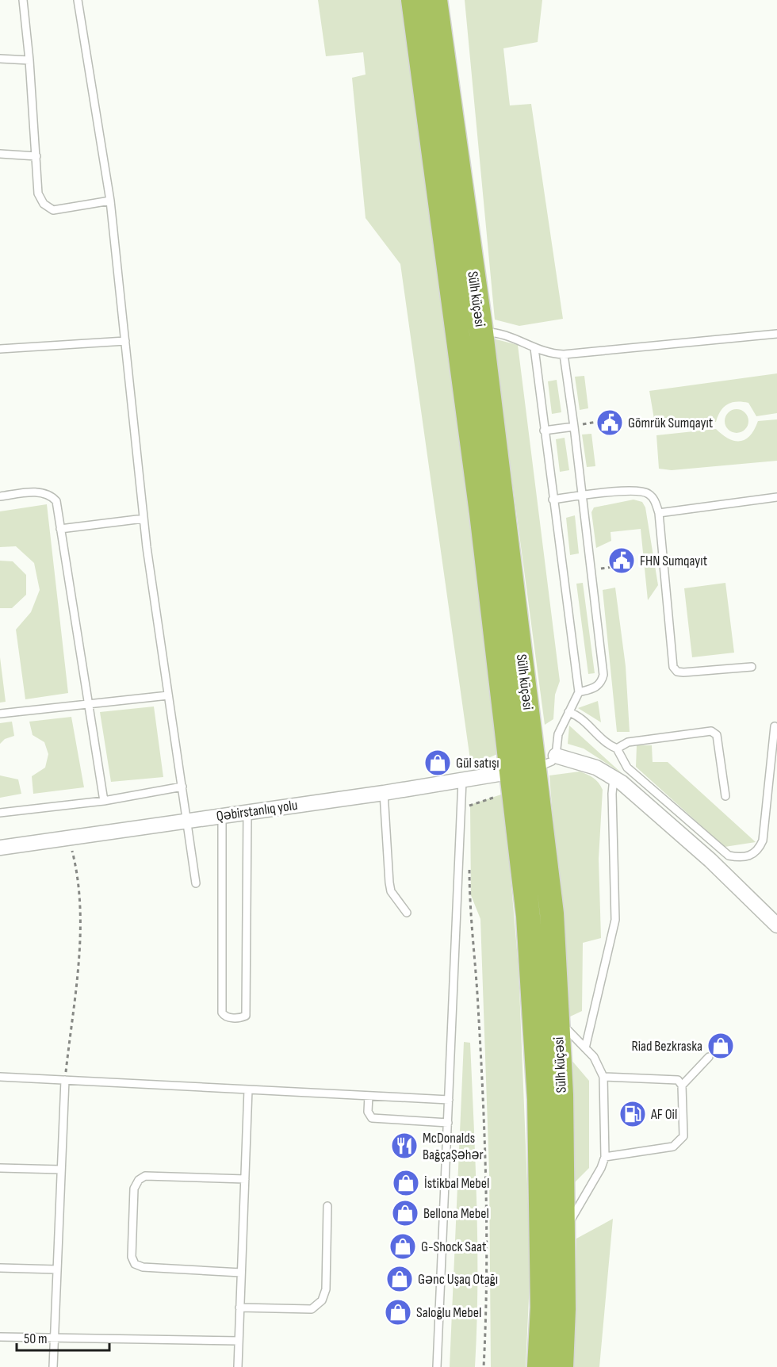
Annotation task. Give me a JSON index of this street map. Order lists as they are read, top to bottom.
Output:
{
  "streets": {
    "highway": ["Sülh küçəsi"],
    "street": ["Qəbirstanlıq yolu"]
  },
  "crossings": [
    ["Sülh küçəsi", "Qəbirstanlıq yolu"]
  ],
  "places": {
    "public building": ["Gömrük Sumqayıt", "FHN Sumqayıt"],
    "shop": [
      "Gül satışı",
      "Riad Bezkraska",
      "İstikbal Mebel",
      "Bellona Mebel",
      "G-Shock Saat",
      "Gənc Uşaq Otağı",
      "Saloğlu Mebel"
    ],
    "fuel station": ["AF Oil"],
    "restaurant": ["McDonalds BağçaŞəhər"]
  },
  "scale_bar": "50 m"
}
